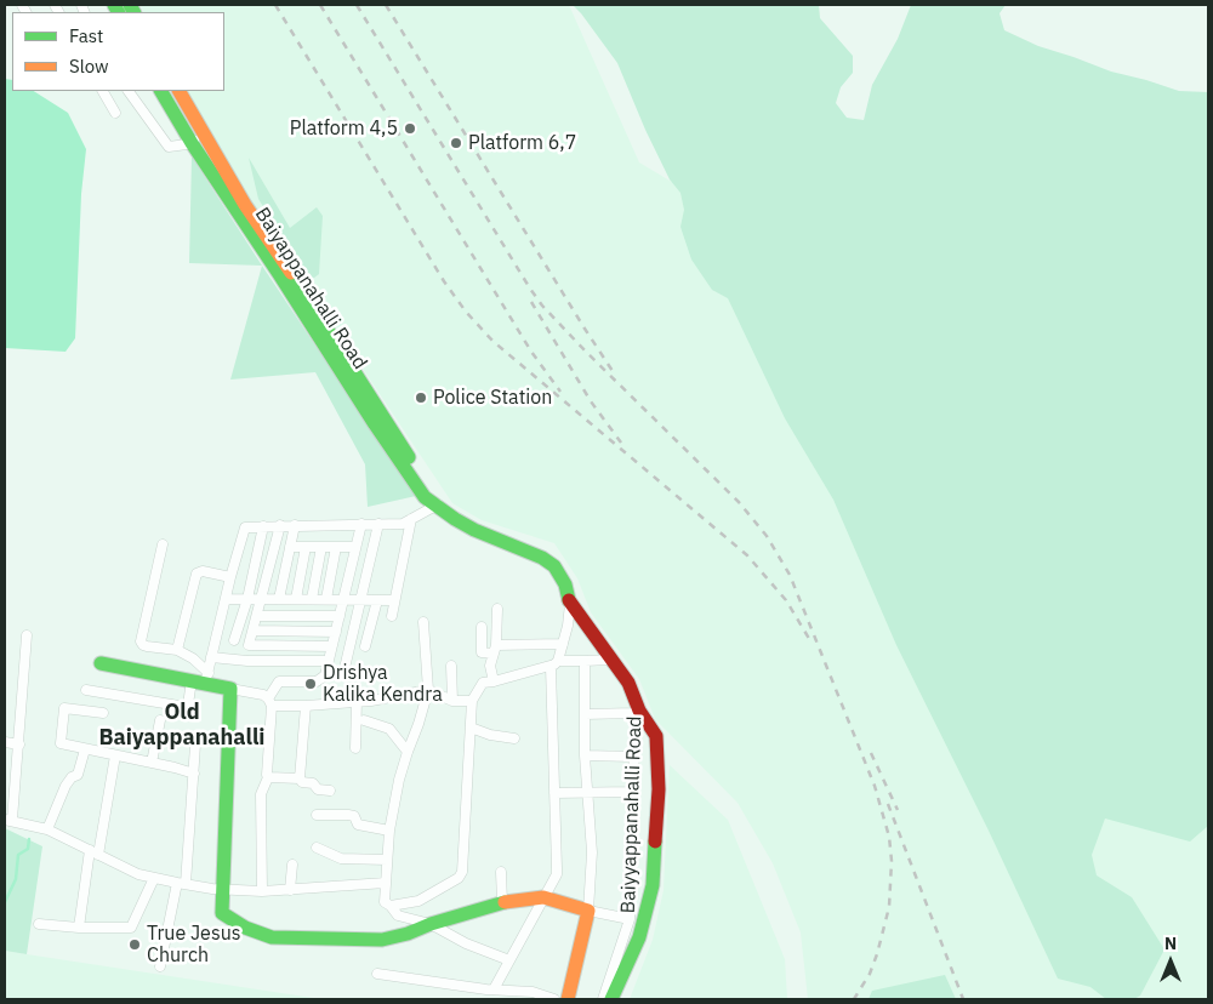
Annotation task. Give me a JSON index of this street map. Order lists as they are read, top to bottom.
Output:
{
  "streets": {
    "street": ["Baiyappanahalli Road", "Baiyyappanahalli Road"]
  },
  "crossings": [
    ["Baiyappanahalli Road", "Baiyyappanahalli Road"]
  ],
  "districts": ["Old Baiyappanahalli"],
  "places": [
    "Platform 4,5",
    "Platform 6,7",
    "Police Station",
    "Drishya Kalika Kendra",
    "True Jesus Church"
  ],
  "legend": ["Fast", "Slow"],
  "north": "top"
}
